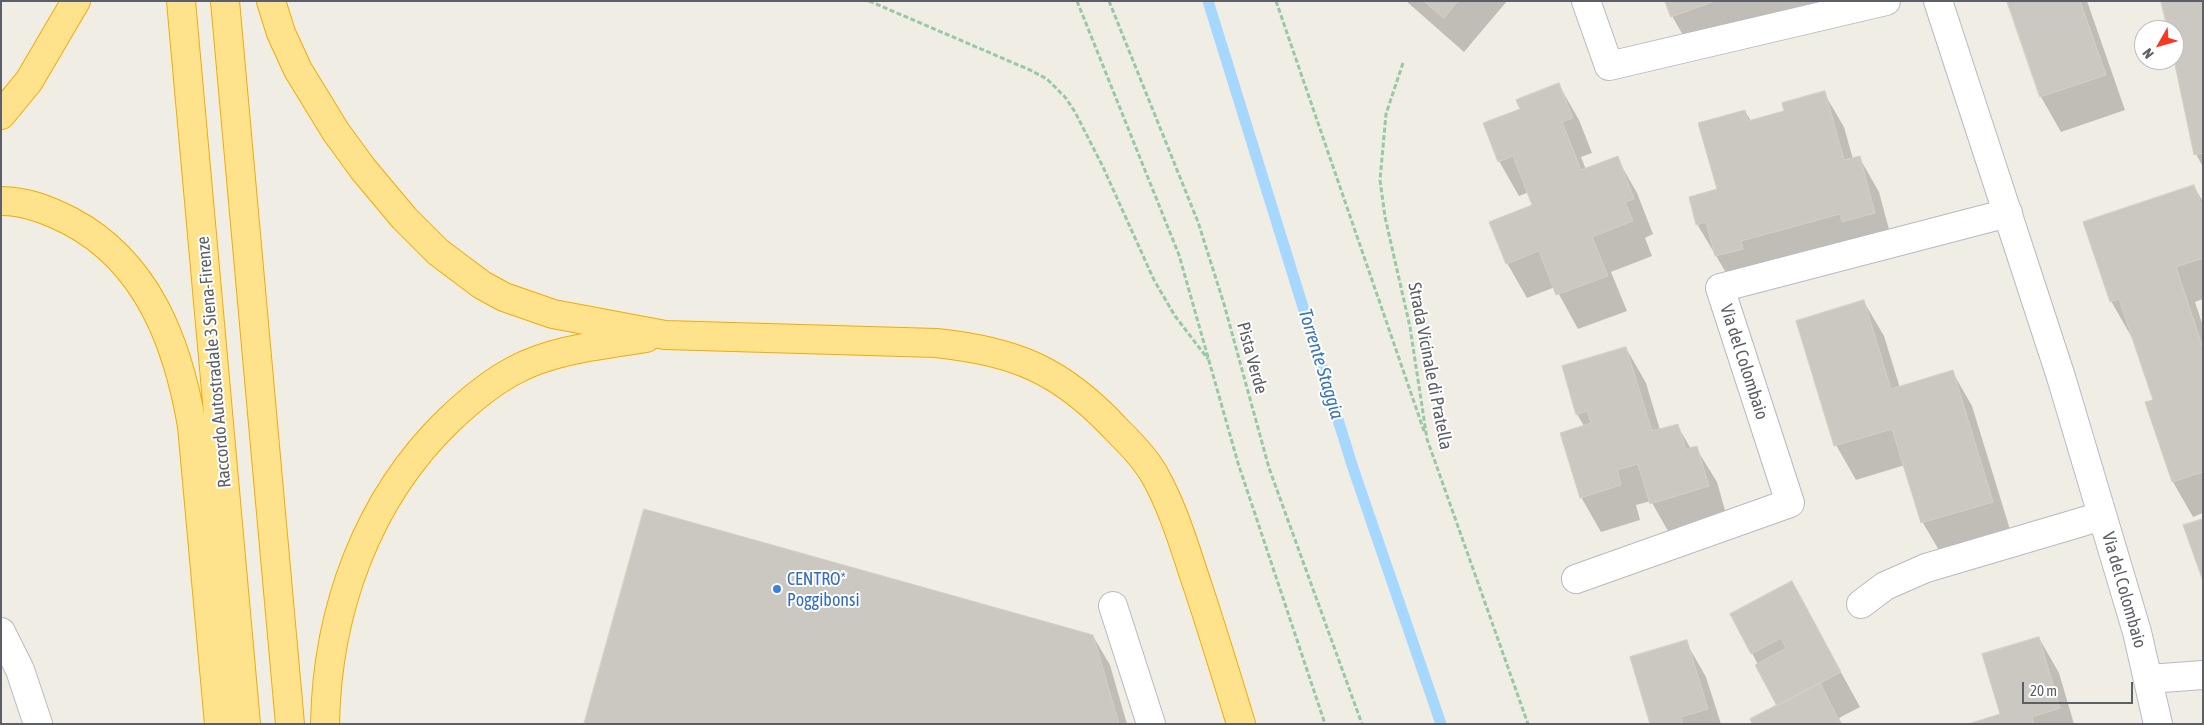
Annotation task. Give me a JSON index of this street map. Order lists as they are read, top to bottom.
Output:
{
  "streets": {
    "highway": ["Raccordo Autostradale 3 Siena-Firenze"],
    "street": ["Via del Colombaio"],
    "path": ["Pista Verde", "Strada Vicinale di Pratella"]
  },
  "water": ["Torrente Staggia"],
  "places": ["CENTRO* Poggibonsi"],
  "scale_bar": "20 m",
  "north": "bottom left"
}
